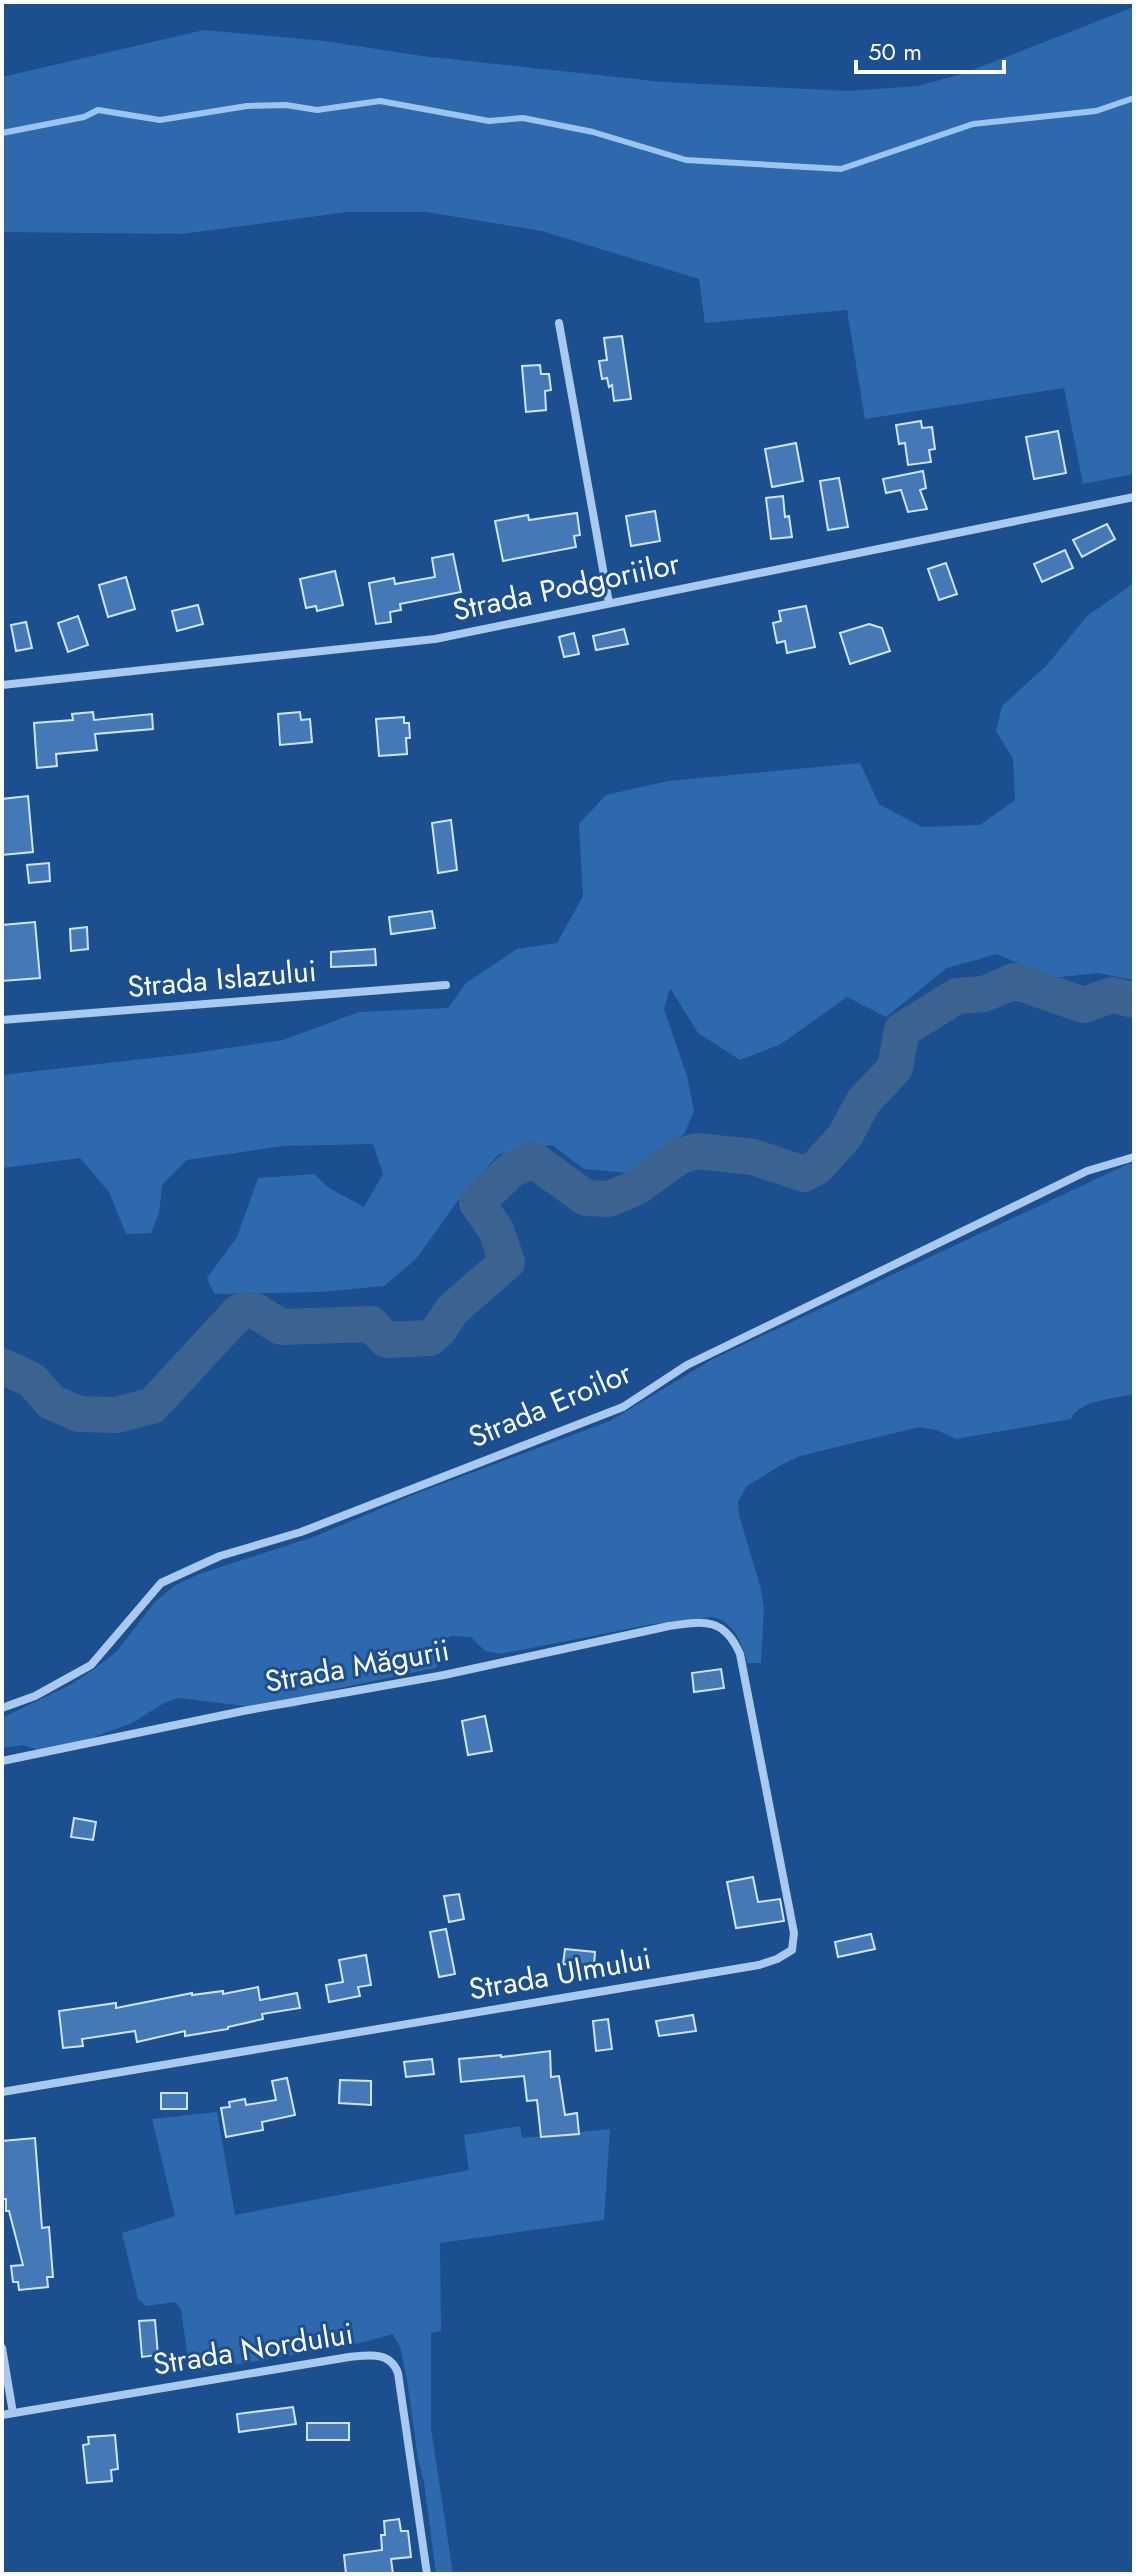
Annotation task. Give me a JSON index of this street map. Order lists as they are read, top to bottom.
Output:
{
  "streets": {
    "street": [
      "Strada Podgoriilor",
      "Strada Islazului",
      "Strada Eroilor",
      "Strada Măgurii",
      "Strada Ulmului",
      "Strada Nordului"
    ]
  },
  "crossings": [
    ["Strada Măgurii", "Strada Ulmului"]
  ],
  "scale_bar": "50 m"
}
